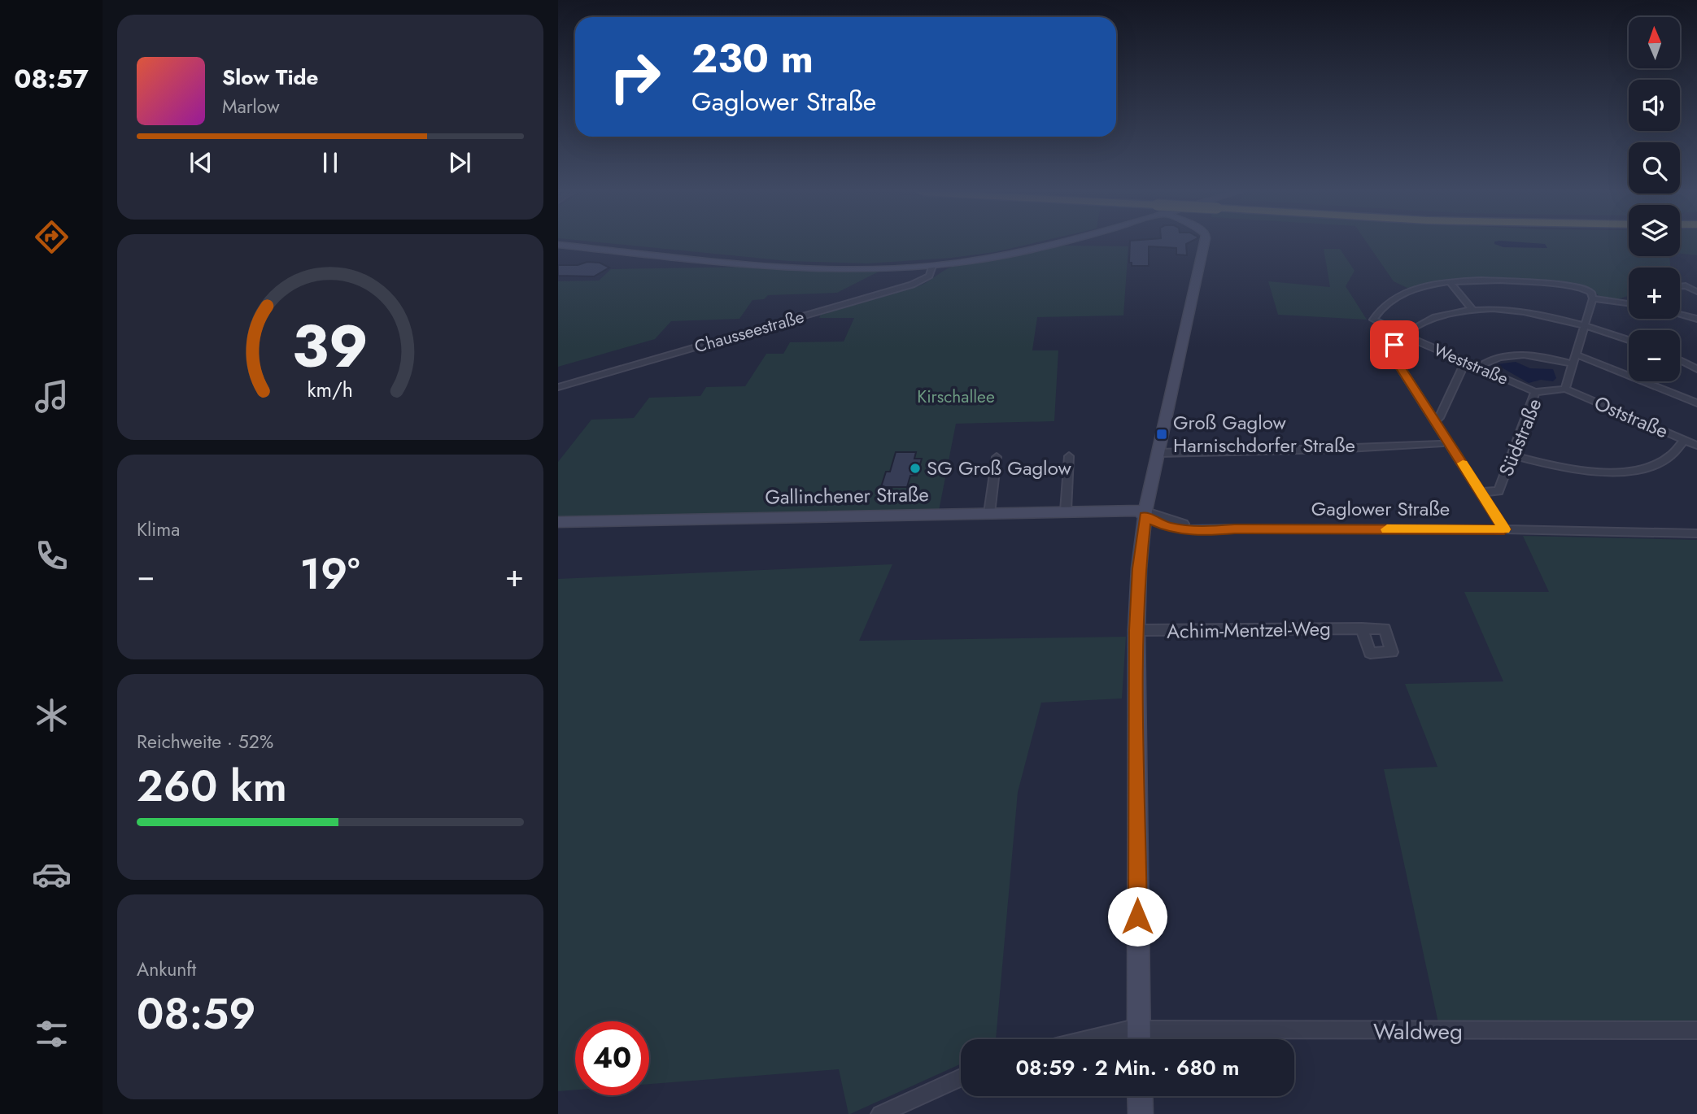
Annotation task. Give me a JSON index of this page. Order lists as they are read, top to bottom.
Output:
{
  "streets": {
    "street": [
      "Chausseestraße",
      "Weststraße",
      "Oststraße",
      "Südstraße",
      "Gallinchener Straße",
      "Gaglower Straße",
      "Achim-Mentzel-Weg",
      "Waldweg"
    ]
  },
  "crossings": [
    ["Weststraße", "Südstraße"],
    ["Oststraße", "Südstraße"],
    ["Gallinchener Straße", "Gaglower Straße"]
  ],
  "parks": ["Kirschallee"],
  "places": {
    "transit": ["Groß Gaglow Harnischdorfer Straße"],
    "other": ["SG Groß Gaglow"]
  },
  "north": "top",
  "page": {
    "tabs": "08:57",
    "map_buttons": ["+", "−"],
    "turn": ["230 m", "Gaglower Straße"],
    "song": ["Slow Tide", "Marlow"],
    "tile": [
      "Klima",
      ["Reichweite · 52%", "260 km"],
      ["Ankunft", "08:59"]
    ],
    "heat": ["−", "19°", "+"],
    "limit": "40",
    "trip": "08:59 · 2 Min. · 680 m",
    "gauge": ["39", "km/h"]
  }
}
